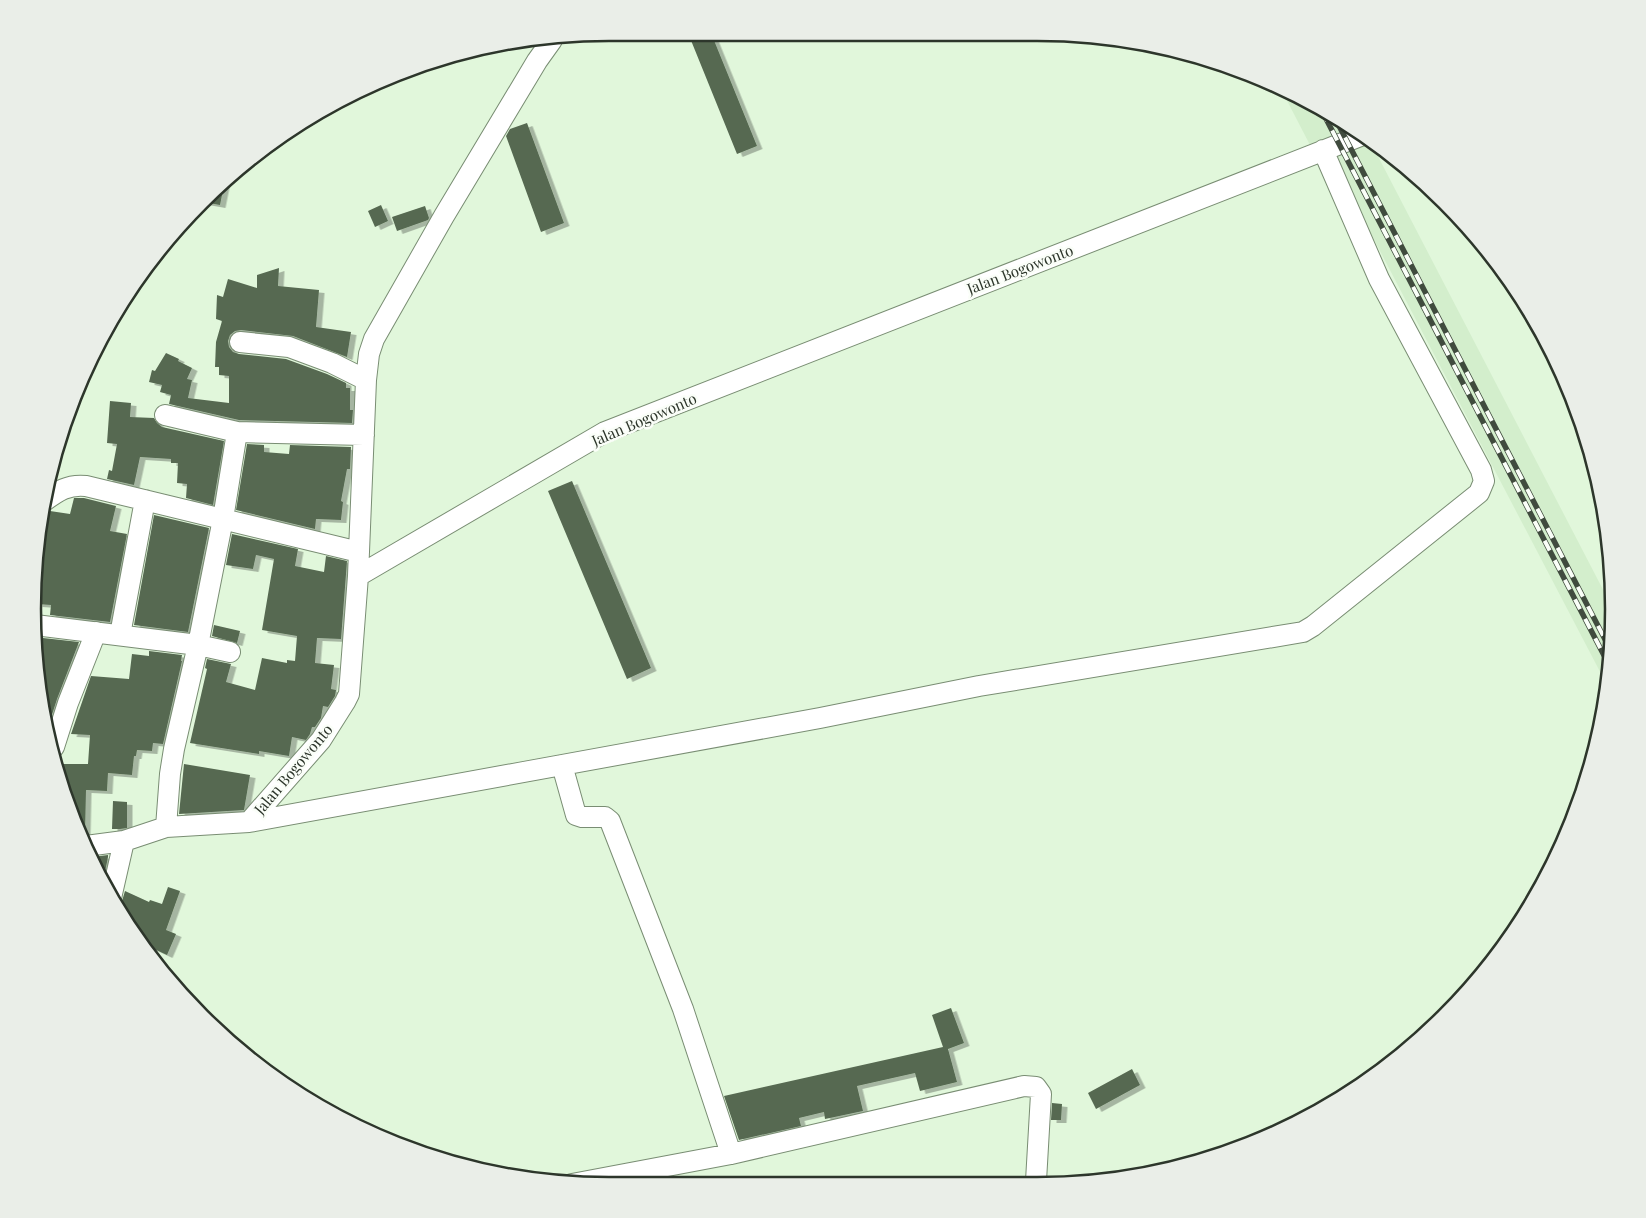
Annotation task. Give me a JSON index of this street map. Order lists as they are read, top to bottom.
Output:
{
  "streets": {
    "street": ["Jalan Bogowonto"]
  }
}
